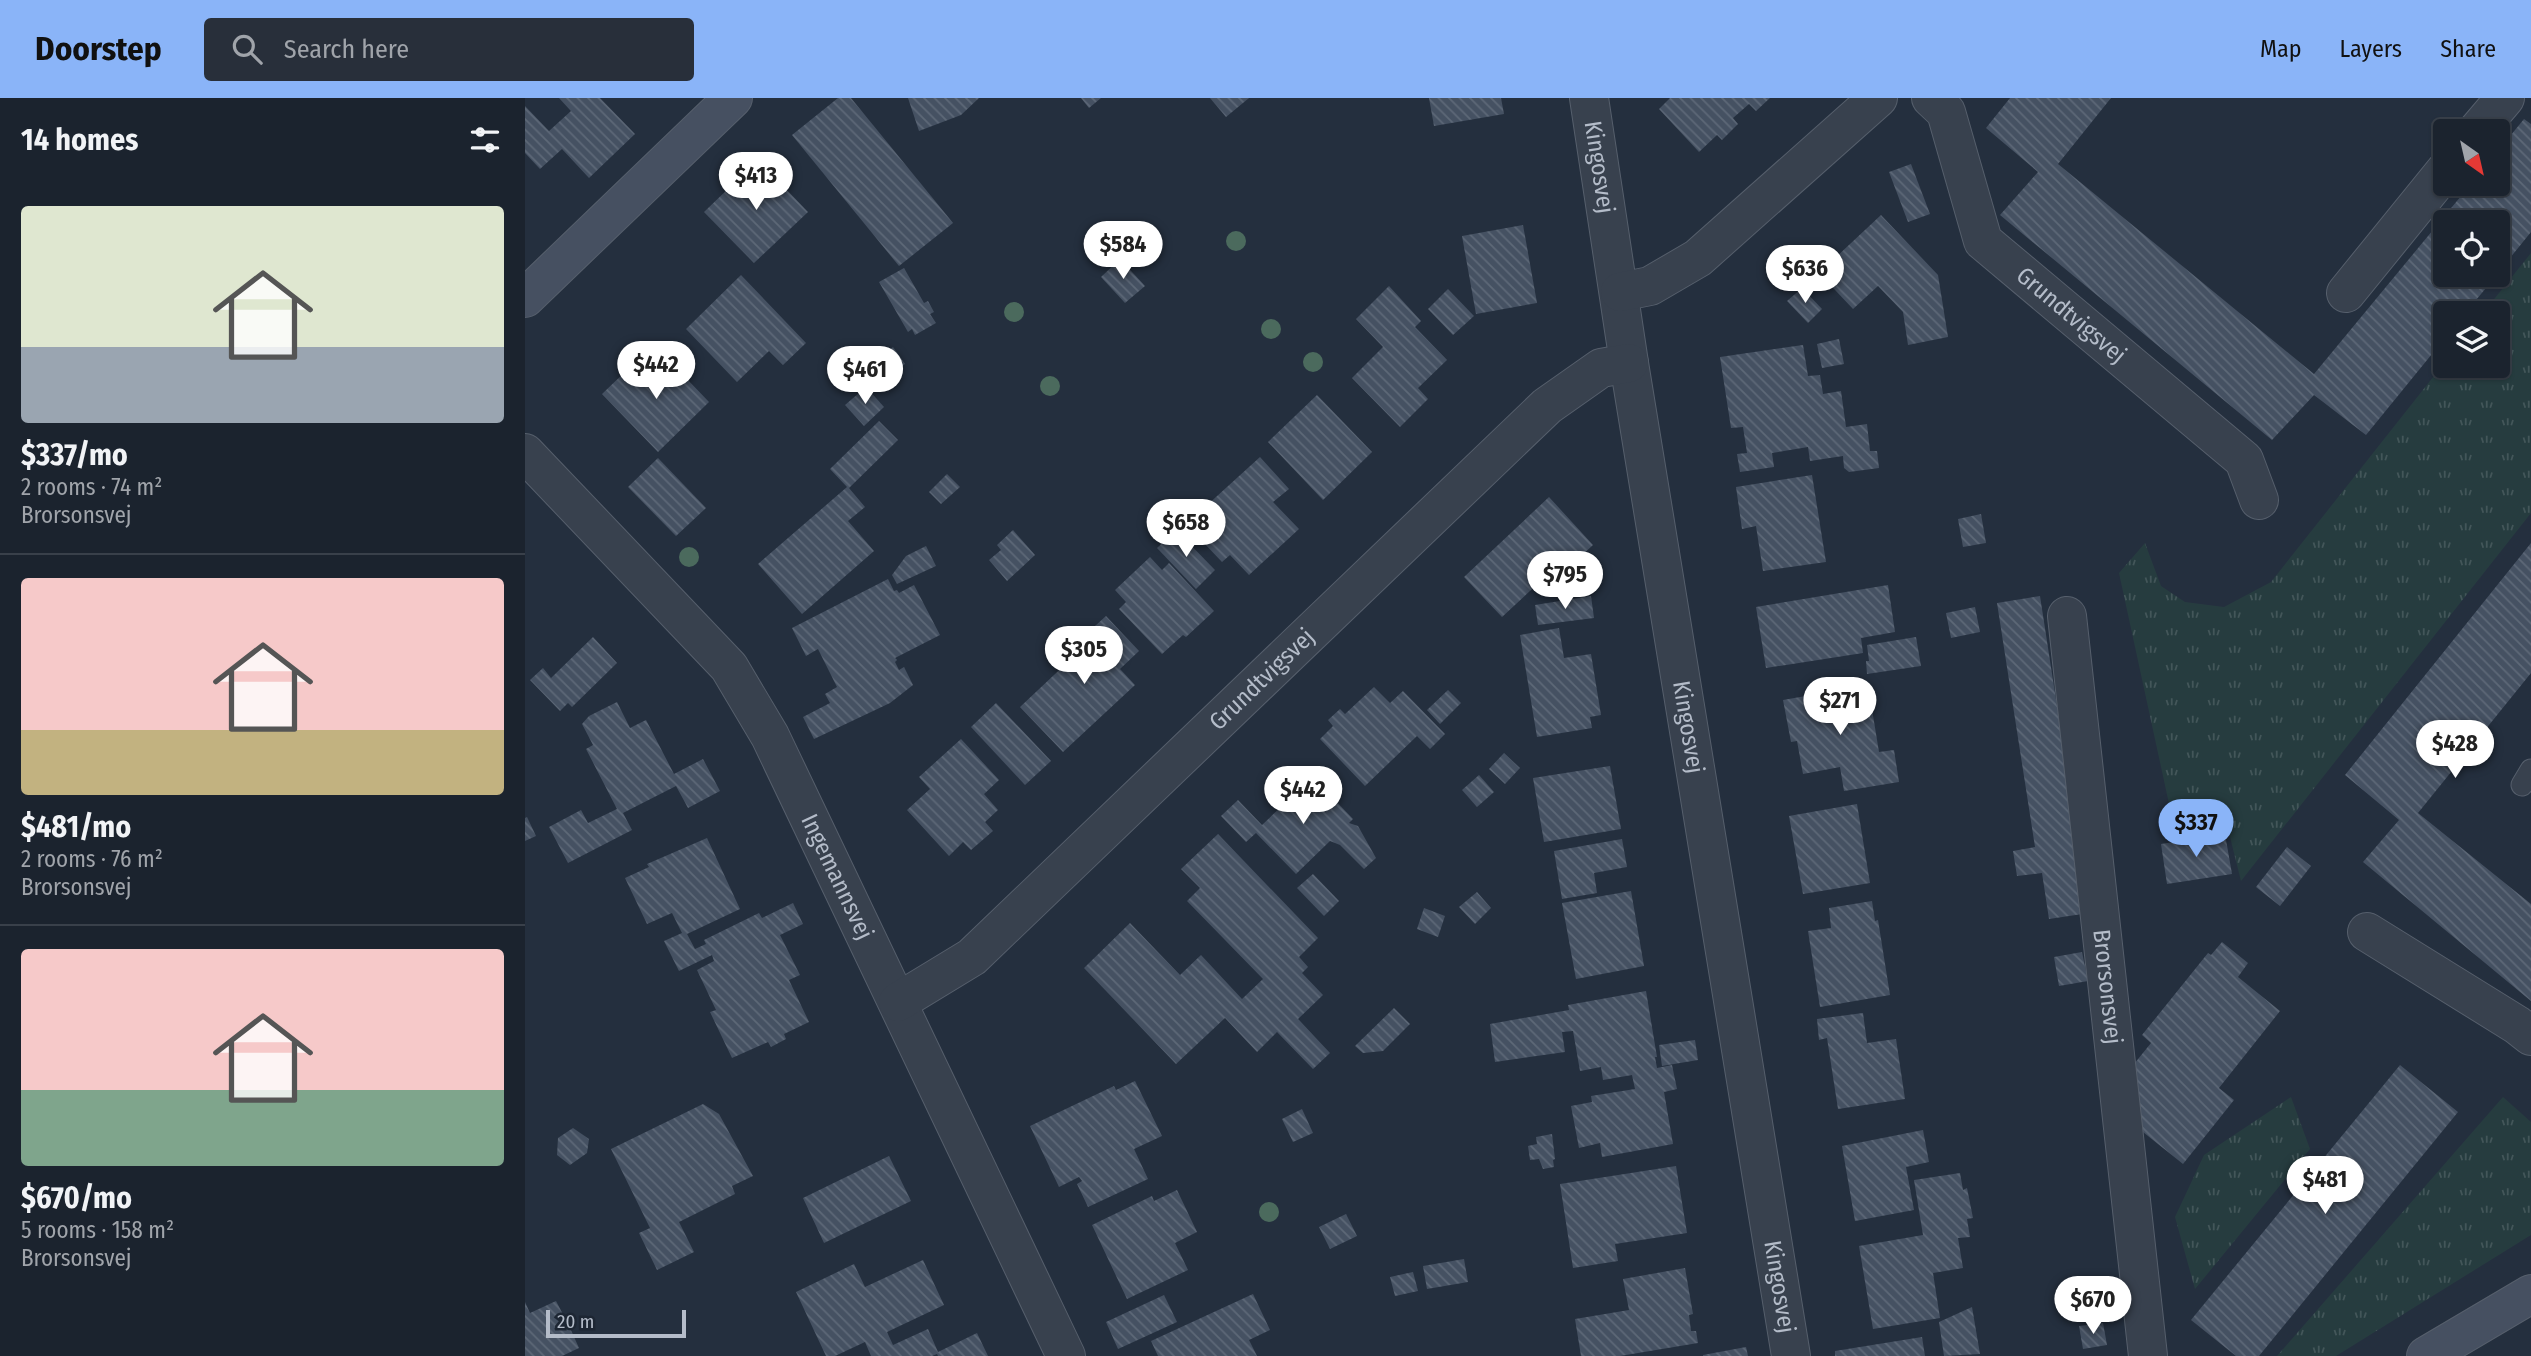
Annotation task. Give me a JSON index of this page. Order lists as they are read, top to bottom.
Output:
{
  "streets": {
    "street": [
      "Kingosvej",
      "Grundtvigsvej",
      "Ingemannsvej",
      "Brorsonsvej"
    ]
  },
  "crossings": [
    ["Kingosvej", "Grundtvigsvej"],
    ["Grundtvigsvej", "Ingemannsvej"]
  ],
  "scale_bar": "20 m",
  "north": "bottom right",
  "page": {
    "header": "Doorstep",
    "search": "Search here",
    "nav": ["Map", "Layers", "Share"],
    "heading": "14 homes",
    "price": [
      "$413",
      "$584",
      "$636",
      "$442",
      "$461",
      "$658",
      "$795",
      "$305",
      "$271",
      "$428",
      "$442",
      "$337",
      "$481",
      "$670"
    ],
    "list": [
      {
        "name": "$337/mo",
        "note": "2 rooms · 74 m² · Brorsonsvej"
      },
      {
        "name": "$481/mo",
        "note": "2 rooms · 76 m² · Brorsonsvej"
      },
      {
        "name": "$670/mo",
        "note": "5 rooms · 158 m² · Brorsonsvej"
      }
    ],
    "scale": "20 m"
  }
}
